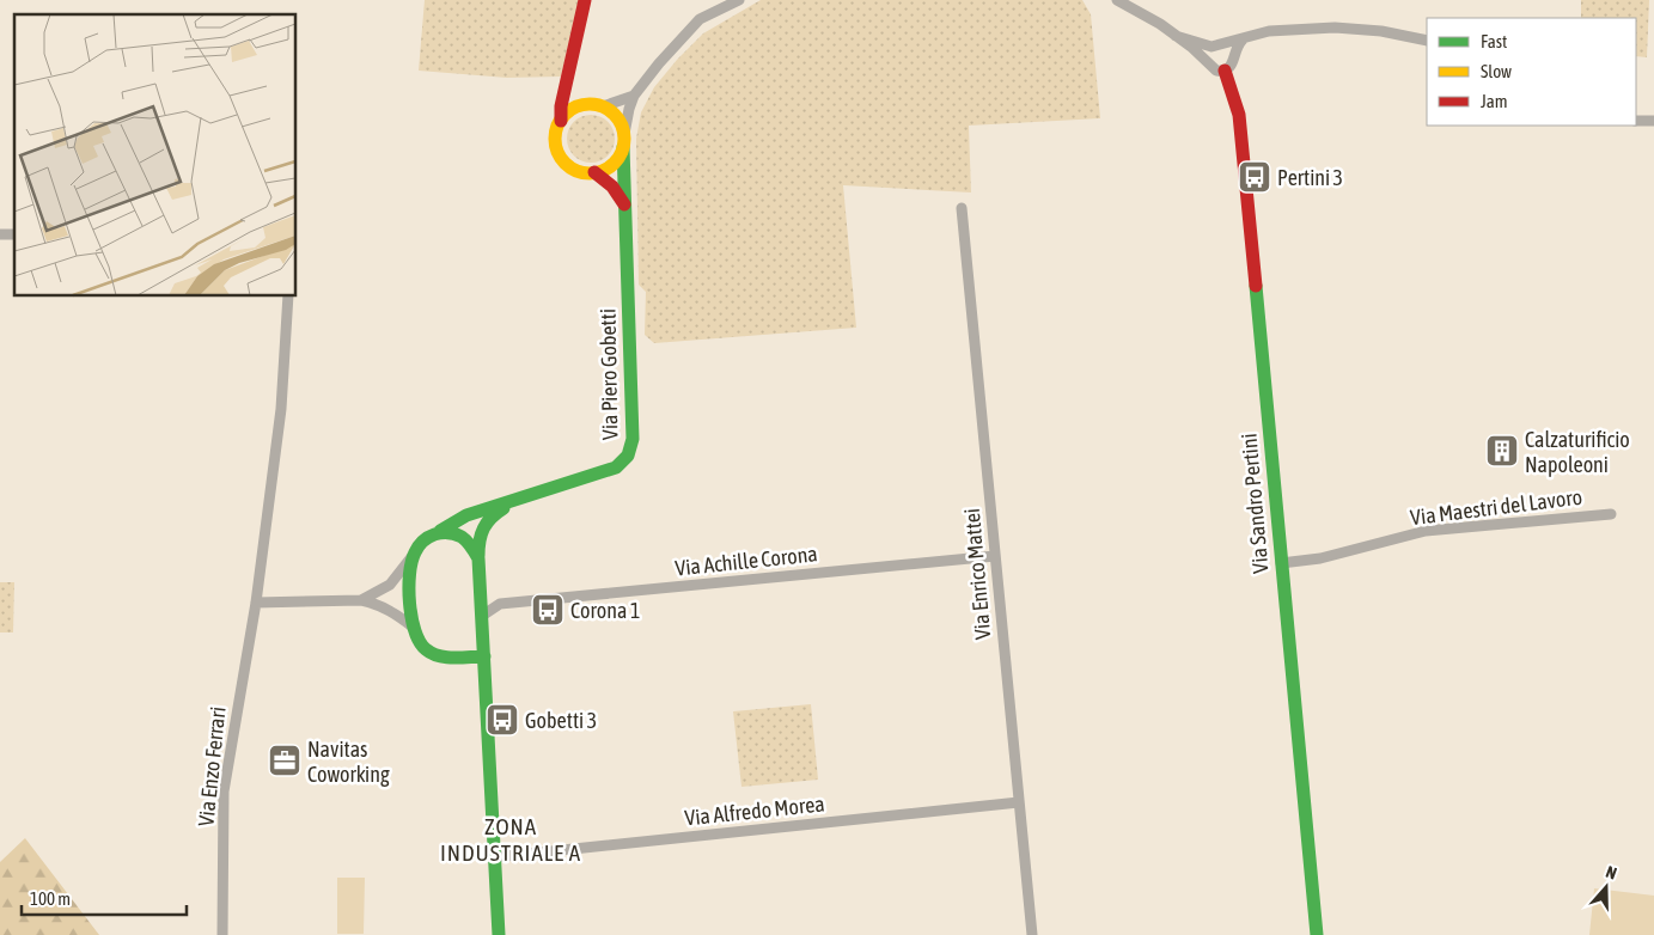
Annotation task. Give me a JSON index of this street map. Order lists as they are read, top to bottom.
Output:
{
  "streets": {
    "street": [
      "Via Piero Gobetti",
      "Via Sandro Pertini",
      "Via Maestri del Lavoro",
      "Via Achille Corona",
      "Via Enrico Mattei",
      "Via Enzo Ferrari",
      "Via Alfredo Morea"
    ]
  },
  "crossings": [
    ["Via Sandro Pertini", "Via Maestri del Lavoro"],
    ["Via Achille Corona", "Via Enrico Mattei"],
    ["Via Enrico Mattei", "Via Alfredo Morea"]
  ],
  "districts": ["ZONA INDUSTRIALE A"],
  "places": {
    "bus stop": ["Pertini 3", "Corona 1", "Gobetti 3"],
    "building": ["Calzaturificio Napoleoni"],
    "office": ["Navitas Coworking"]
  },
  "legend": ["Fast", "Slow", "Jam"],
  "scale_bar": "100 m",
  "north": "top"
}
